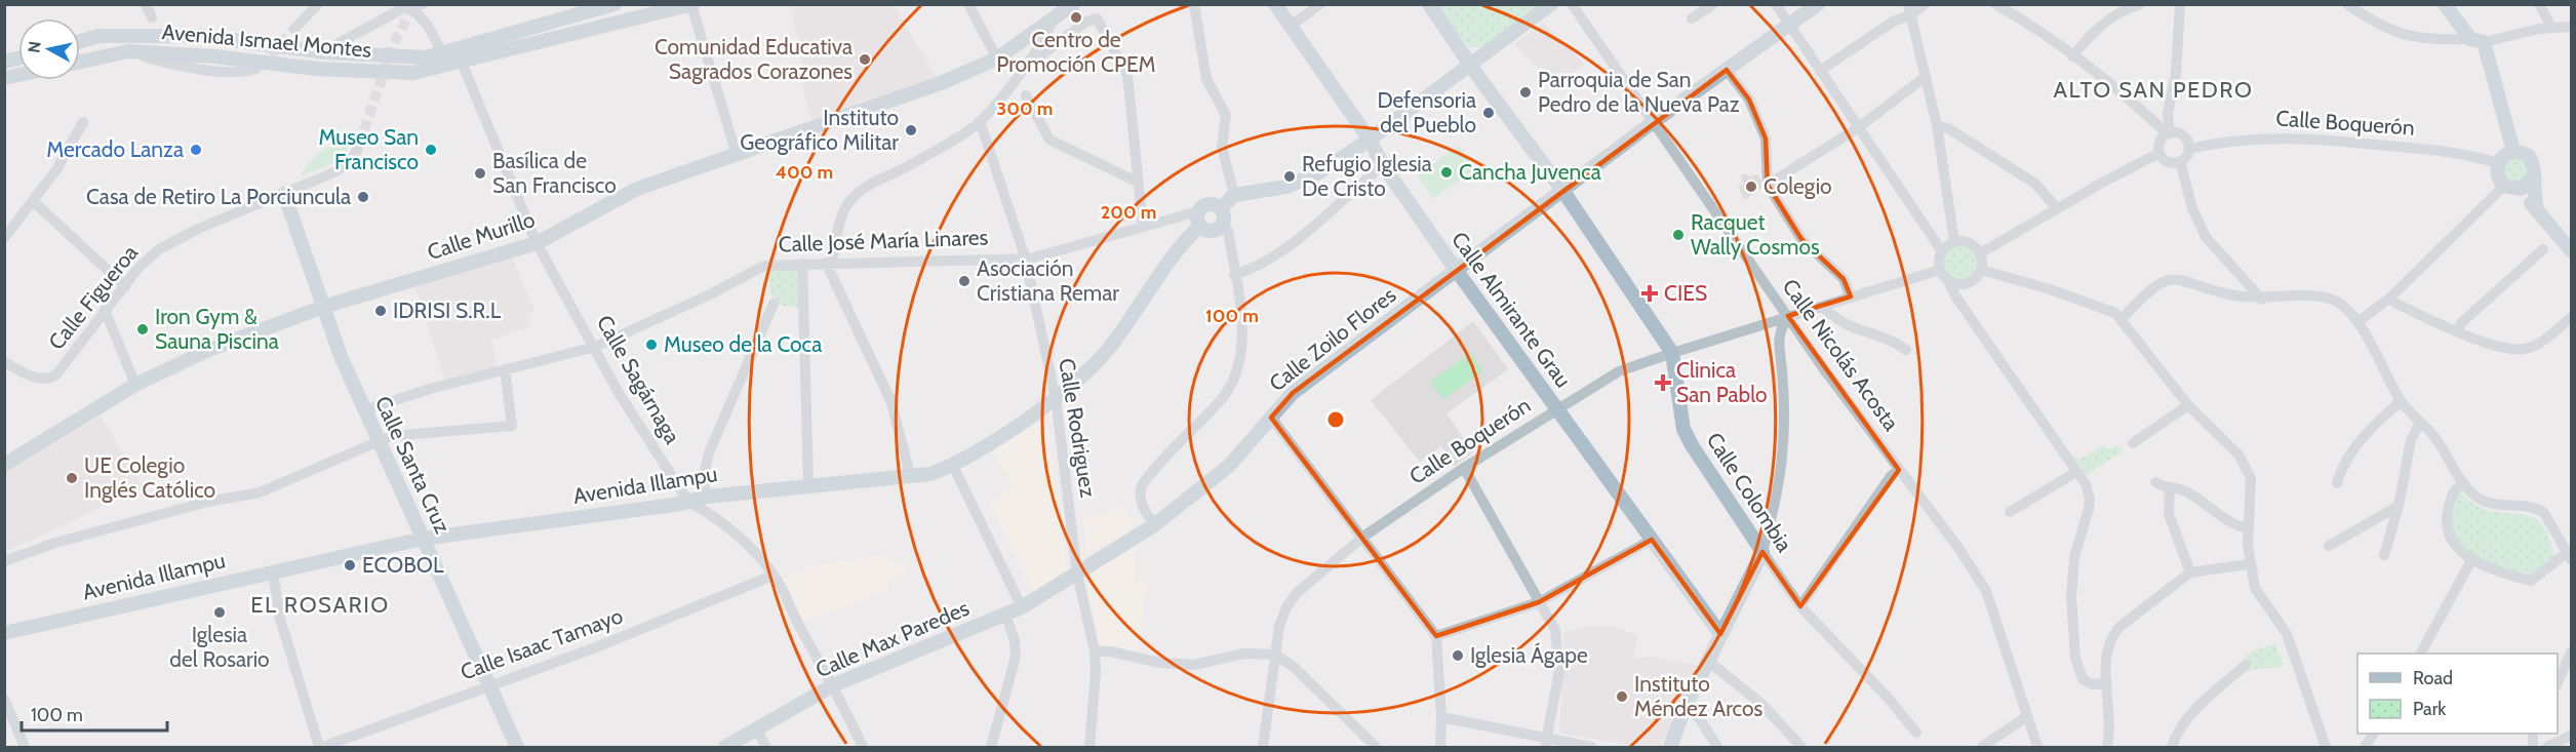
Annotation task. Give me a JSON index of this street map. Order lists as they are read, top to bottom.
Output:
{
  "streets": {
    "main road": [
      "Avenida Ismael Montes",
      "Calle Murillo",
      "Calle Almirante Grau",
      "Calle Zoilo Flores",
      "Calle Santa Cruz",
      "Avenida Illampu",
      "Calle Colombia",
      "Calle Max Paredes"
    ],
    "street": [
      "Calle Boquerón",
      "Calle José María Linares",
      "Calle Figueroa",
      "Calle Nicolás Acosta",
      "Calle Sagárnaga",
      "Calle Rodriguez",
      "Calle Isaac Tamayo"
    ]
  },
  "crossings": [
    ["Avenida Ismael Montes", "Calle Sagárnaga"],
    ["Calle Boquerón", "Calle Almirante Grau"],
    ["Calle Boquerón", "Calle Nicolás Acosta"],
    ["Calle Boquerón", "Calle Colombia"],
    ["Calle Murillo", "Calle Sagárnaga"],
    ["Calle Murillo", "Calle Santa Cruz"],
    ["Calle José María Linares", "Calle Sagárnaga"],
    ["Calle José María Linares", "Calle Rodriguez"],
    ["Calle José María Linares", "Calle Santa Cruz"],
    ["Calle José María Linares", "Avenida Illampu"],
    ["Calle Figueroa", "Calle Santa Cruz"],
    ["Calle Almirante Grau", "Calle Zoilo Flores"],
    ["Calle Zoilo Flores", "Calle Nicolás Acosta"],
    ["Calle Zoilo Flores", "Calle Rodriguez"],
    ["Calle Zoilo Flores", "Calle Colombia"],
    ["Calle Zoilo Flores", "Calle Max Paredes"],
    ["Calle Sagárnaga", "Avenida Illampu"],
    ["Calle Sagárnaga", "Calle Max Paredes"],
    ["Calle Sagárnaga", "Calle Isaac Tamayo"],
    ["Calle Rodriguez", "Avenida Illampu"],
    ["Calle Rodriguez", "Calle Max Paredes"],
    ["Calle Santa Cruz", "Avenida Illampu"],
    ["Calle Santa Cruz", "Calle Isaac Tamayo"]
  ],
  "districts": ["ALTO SAN PEDRO", "EL ROSARIO"],
  "places": {
    "other": [
      "Centro de Promoción CPEM",
      "Comunidad Educativa Sagrados Corazones",
      "Parroquia de San Pedro de la Nueva Paz",
      "Defensoria del Pueblo",
      "Instituto Geográfico Militar",
      "Mercado Lanza",
      "Museo San Francisco",
      "Cancha Juvenca",
      "Basílica de San Francisco",
      "Refugio Iglesia De Cristo",
      "Colegio",
      "Casa de Retiro La Porciuncula",
      "Racquet Wally Cosmos",
      "Asociación Cristiana Remar",
      "IDRISI S.R.L",
      "Iron Gym & Sauna Piscina",
      "Museo de la Coca",
      "UE Colegio Inglés Católico",
      "ECOBOL",
      "Iglesia del Rosario",
      "Iglesia Ágape",
      "Instituto Méndez Arcos"
    ],
    "health": ["CIES", "Clinica San Pablo"]
  },
  "legend": ["Road", "Park"],
  "scale_bar": "100 m",
  "north": "left",
  "rings": [
    "300 m",
    "400 m",
    "200 m",
    "100 m"
  ]
}
